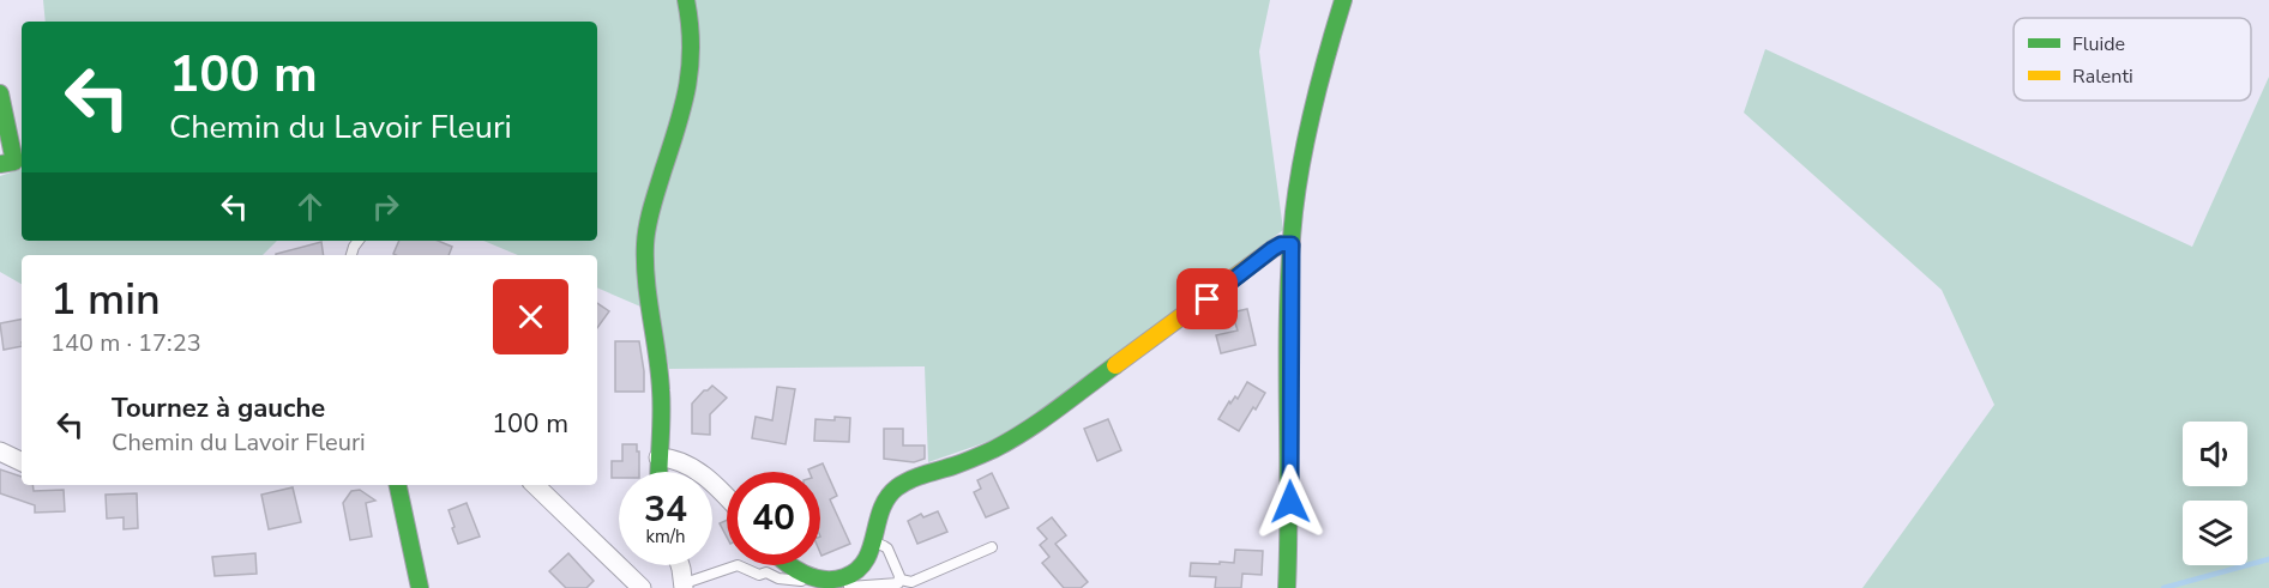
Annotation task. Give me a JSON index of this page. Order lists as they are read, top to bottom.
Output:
{
  "legend": ["Fluide", "Ralenti"],
  "page": {
    "turn": ["100 m", "Chemin du Lavoir Fleuri"],
    "heading": ["1 min", "140 m · 17:23"],
    "list": [
      {
        "name": "Tournez à gauche",
        "note": "Chemin du Lavoir Fleuri",
        "value": "100 m"
      }
    ],
    "speed": "34 km/h",
    "limit": "40"
  }
}
